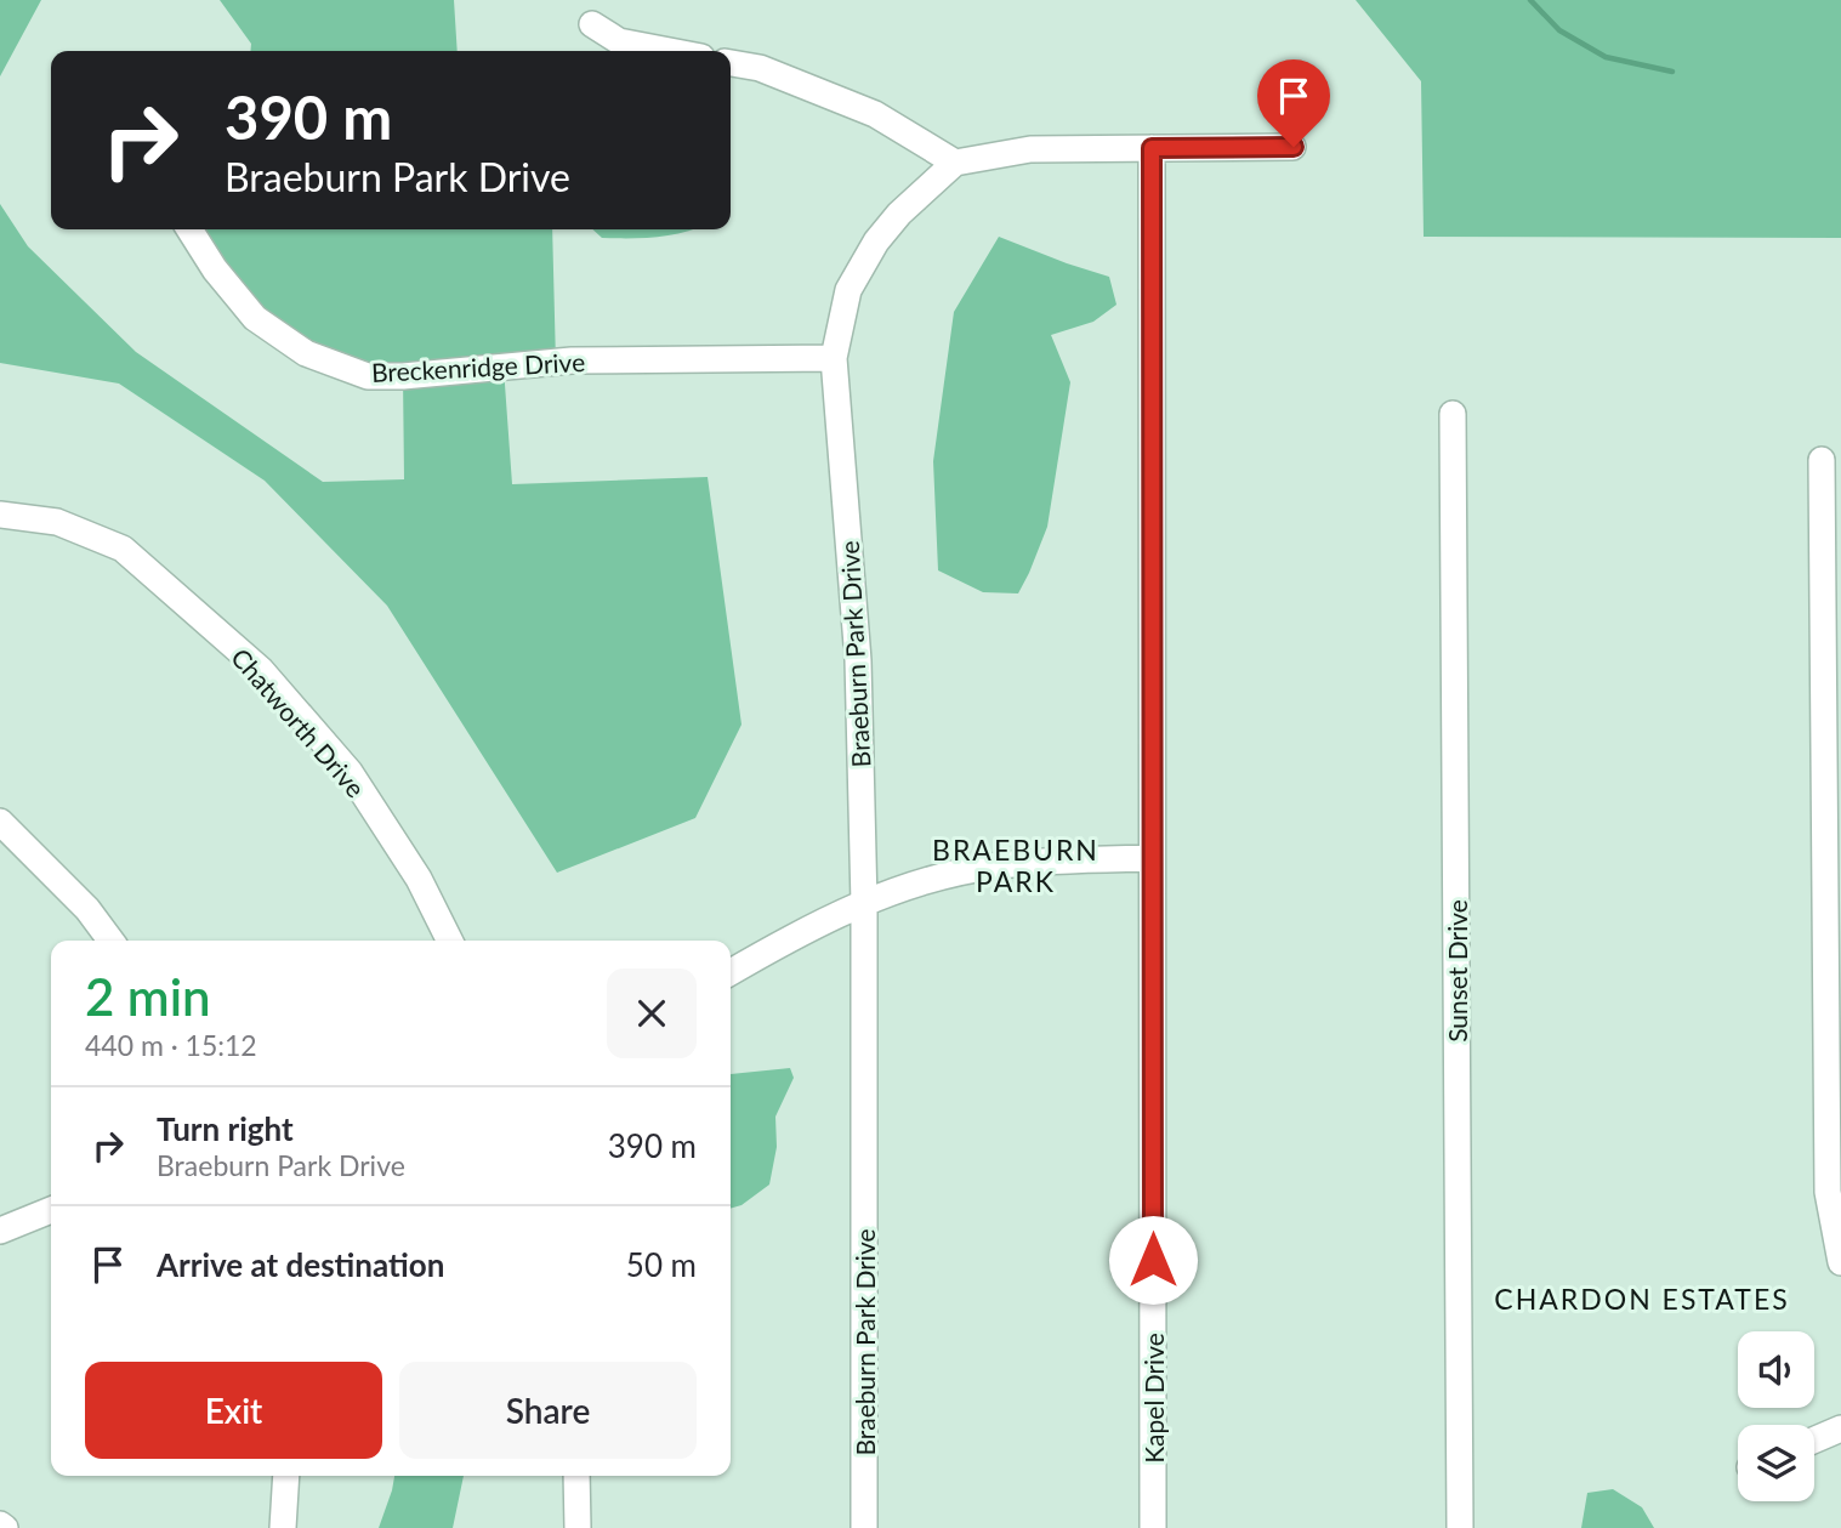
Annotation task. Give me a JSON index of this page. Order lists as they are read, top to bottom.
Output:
{
  "streets": {
    "street": [
      "Breckenridge Drive",
      "Braeburn Park Drive",
      "Chatworth Drive",
      "Sunset Drive",
      "Kapel Drive"
    ]
  },
  "crossings": [
    ["Breckenridge Drive", "Braeburn Park Drive"]
  ],
  "districts": ["BRAEBURN PARK", "CHARDON ESTATES"],
  "page": {
    "turn": ["390 m", "Braeburn Park Drive"],
    "heading": ["2 min", "440 m · 15:12"],
    "list": [
      {
        "name": "Turn right",
        "note": "Braeburn Park Drive",
        "value": "390 m"
      },
      {
        "name": "Arrive at destination",
        "value": "50 m"
      }
    ],
    "buttons": ["Exit", "Share"]
  }
}
